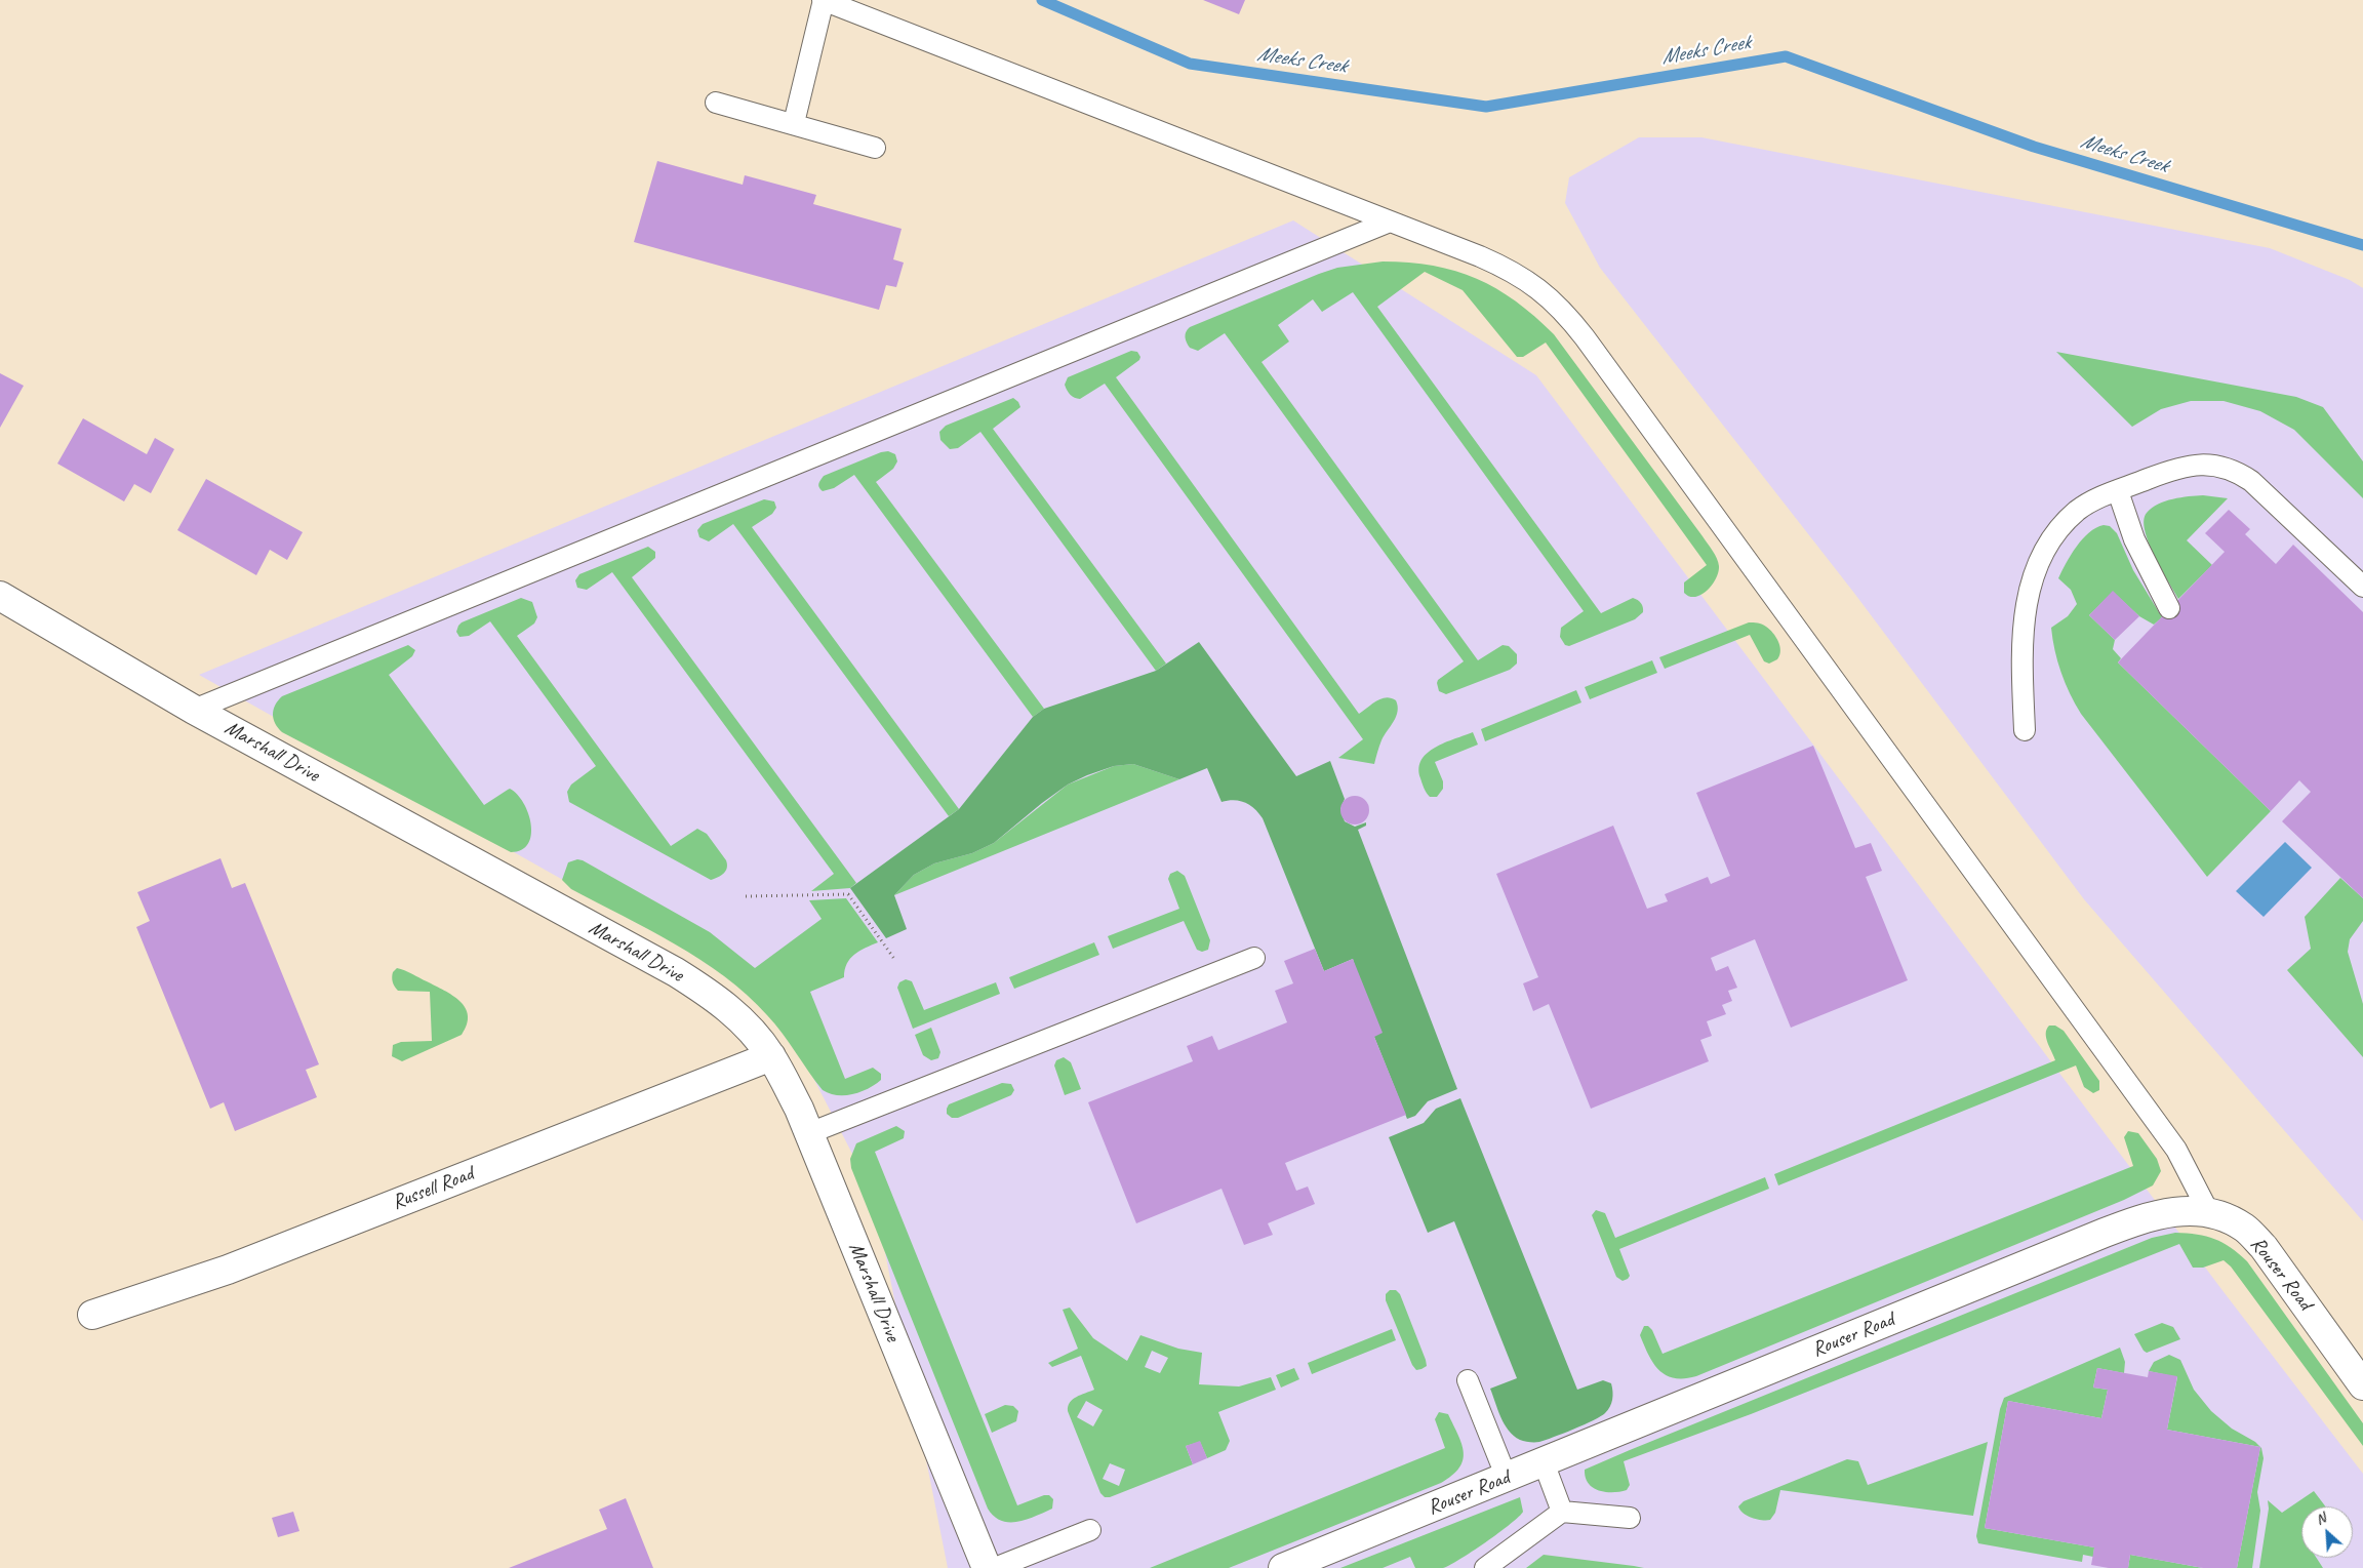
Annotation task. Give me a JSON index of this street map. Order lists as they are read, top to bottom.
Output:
{
  "streets": {
    "street": ["Marshall Drive", "Russell Road", "Rouser Road"]
  },
  "crossings": [
    ["Marshall Drive", "Russell Road"]
  ],
  "water": ["Meeks Creek"],
  "north": "top left"
}
